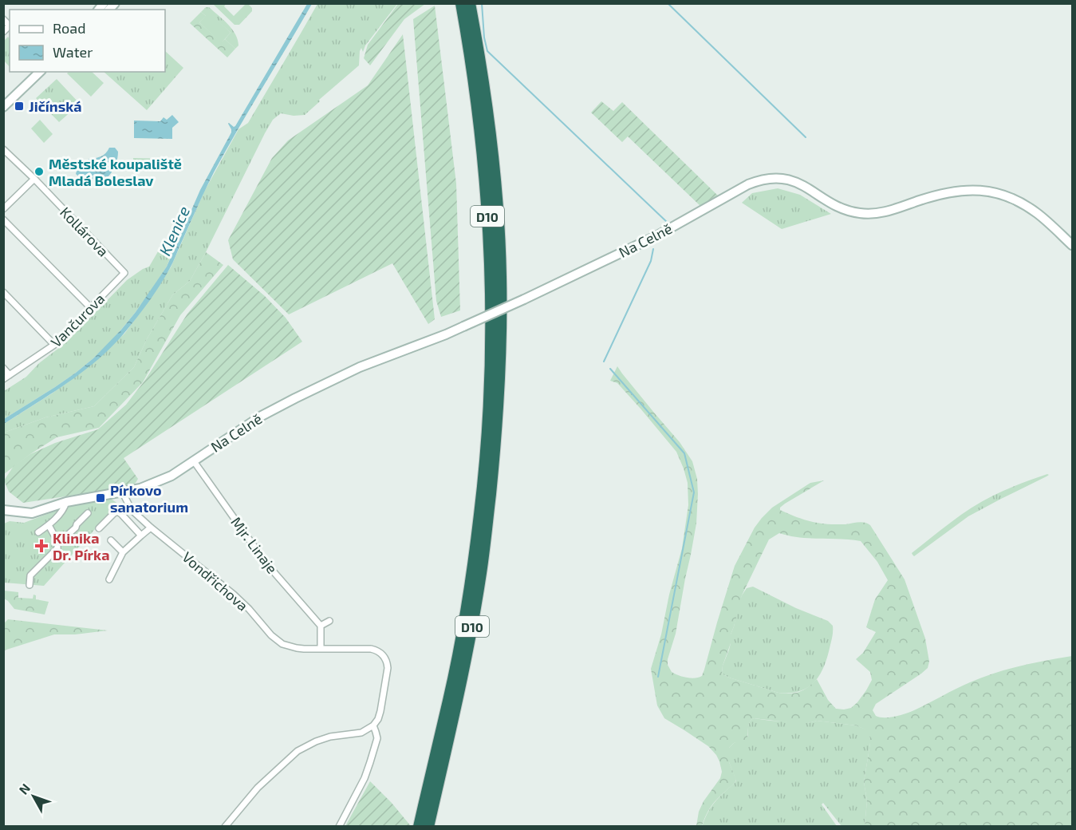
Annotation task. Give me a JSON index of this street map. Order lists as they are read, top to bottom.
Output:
{
  "streets": {
    "highway": ["D10"],
    "street": [
      "Kollárova",
      "Na Celně",
      "Vančurova",
      "Mjr. Linaje",
      "Vondřichova"
    ]
  },
  "crossings": [
    ["Kollárova", "Vančurova"],
    ["Na Celně", "Mjr. Linaje"],
    ["Na Celně", "Vondřichova"]
  ],
  "water": ["Klenice"],
  "places": {
    "transit": ["Jičínská", "Pírkovo sanatorium"],
    "other": ["Městské koupaliště Mladá Boleslav"],
    "health": ["Klinika Dr. Pírka"]
  },
  "legend": ["Road", "Water"],
  "north": "top left"
}
